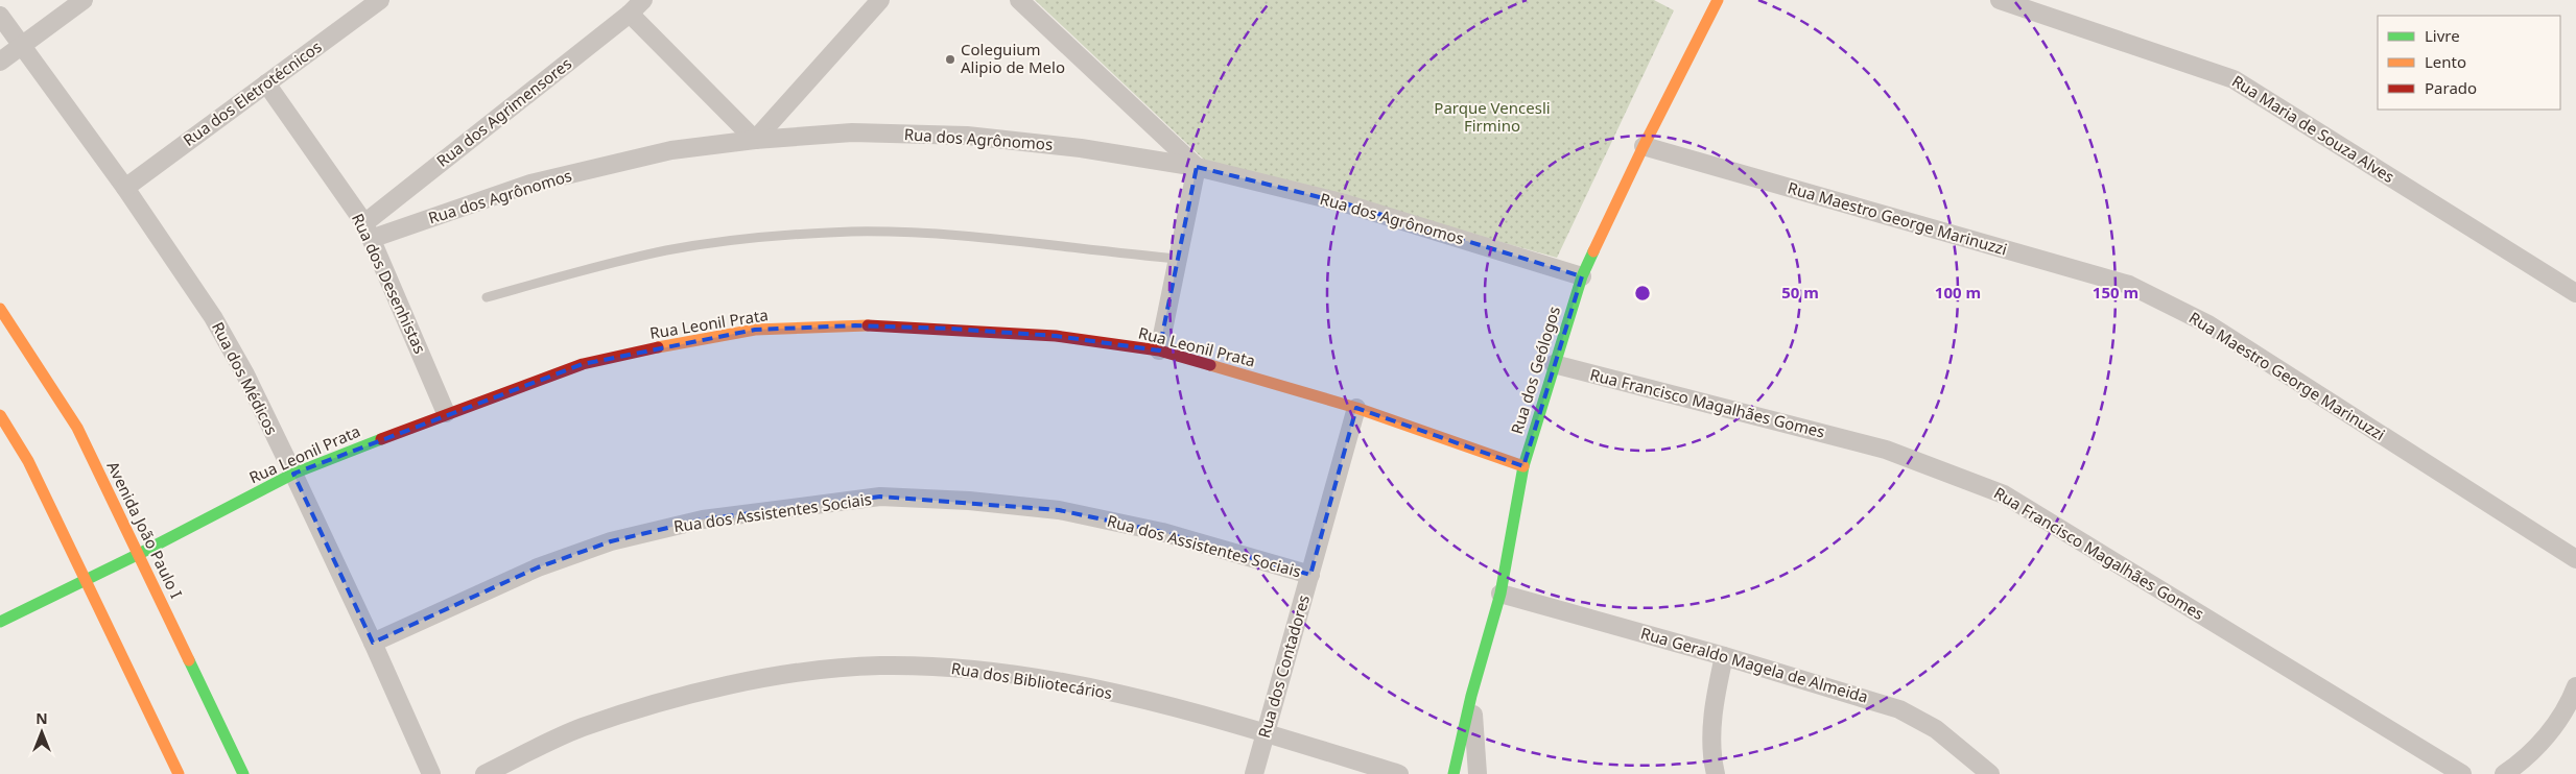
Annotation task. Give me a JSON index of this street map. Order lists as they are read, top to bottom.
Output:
{
  "streets": {
    "street": [
      "Rua dos Eletrotécnicos",
      "Rua dos Agrimensores",
      "Rua Maria de Souza Alves",
      "Rua dos Agrônomos",
      "Rua Maestro George Marinuzzi",
      "Rua dos Desenhistas",
      "Rua Leonil Prata",
      "Rua dos Geólogos",
      "Rua dos Médicos",
      "Rua Francisco Magalhães Gomes",
      "Rua dos Assistentes Sociais",
      "Avenida João Paulo I",
      "Rua Geraldo Magela de Almeida",
      "Rua dos Contadores",
      "Rua dos Bibliotecários"
    ]
  },
  "crossings": [
    ["Rua dos Eletrotécnicos", "Rua dos Desenhistas"],
    ["Rua dos Eletrotécnicos", "Rua dos Médicos"],
    ["Rua dos Agrimensores", "Rua dos Agrônomos"],
    ["Rua dos Agrimensores", "Rua dos Desenhistas"],
    ["Rua dos Agrônomos", "Rua dos Desenhistas"],
    ["Rua dos Agrônomos", "Rua dos Geólogos"],
    ["Rua Maestro George Marinuzzi", "Rua dos Geólogos"],
    ["Rua dos Desenhistas", "Rua Leonil Prata"],
    ["Rua Leonil Prata", "Rua dos Geólogos"],
    ["Rua Leonil Prata", "Rua dos Médicos"],
    ["Rua Leonil Prata", "Avenida João Paulo I"],
    ["Rua Leonil Prata", "Rua dos Contadores"],
    ["Rua dos Geólogos", "Rua Francisco Magalhães Gomes"],
    ["Rua dos Geólogos", "Rua Geraldo Magela de Almeida"],
    ["Rua dos Médicos", "Rua dos Assistentes Sociais"],
    ["Rua dos Assistentes Sociais", "Rua dos Contadores"],
    ["Rua dos Contadores", "Rua dos Bibliotecários"]
  ],
  "parks": ["Parque Vencesli Firmino"],
  "places": ["Coleguium Alipio de Melo"],
  "legend": ["Livre", "Lento", "Parado"],
  "north": "top",
  "rings": ["50 m", "100 m", "150 m"]
}
